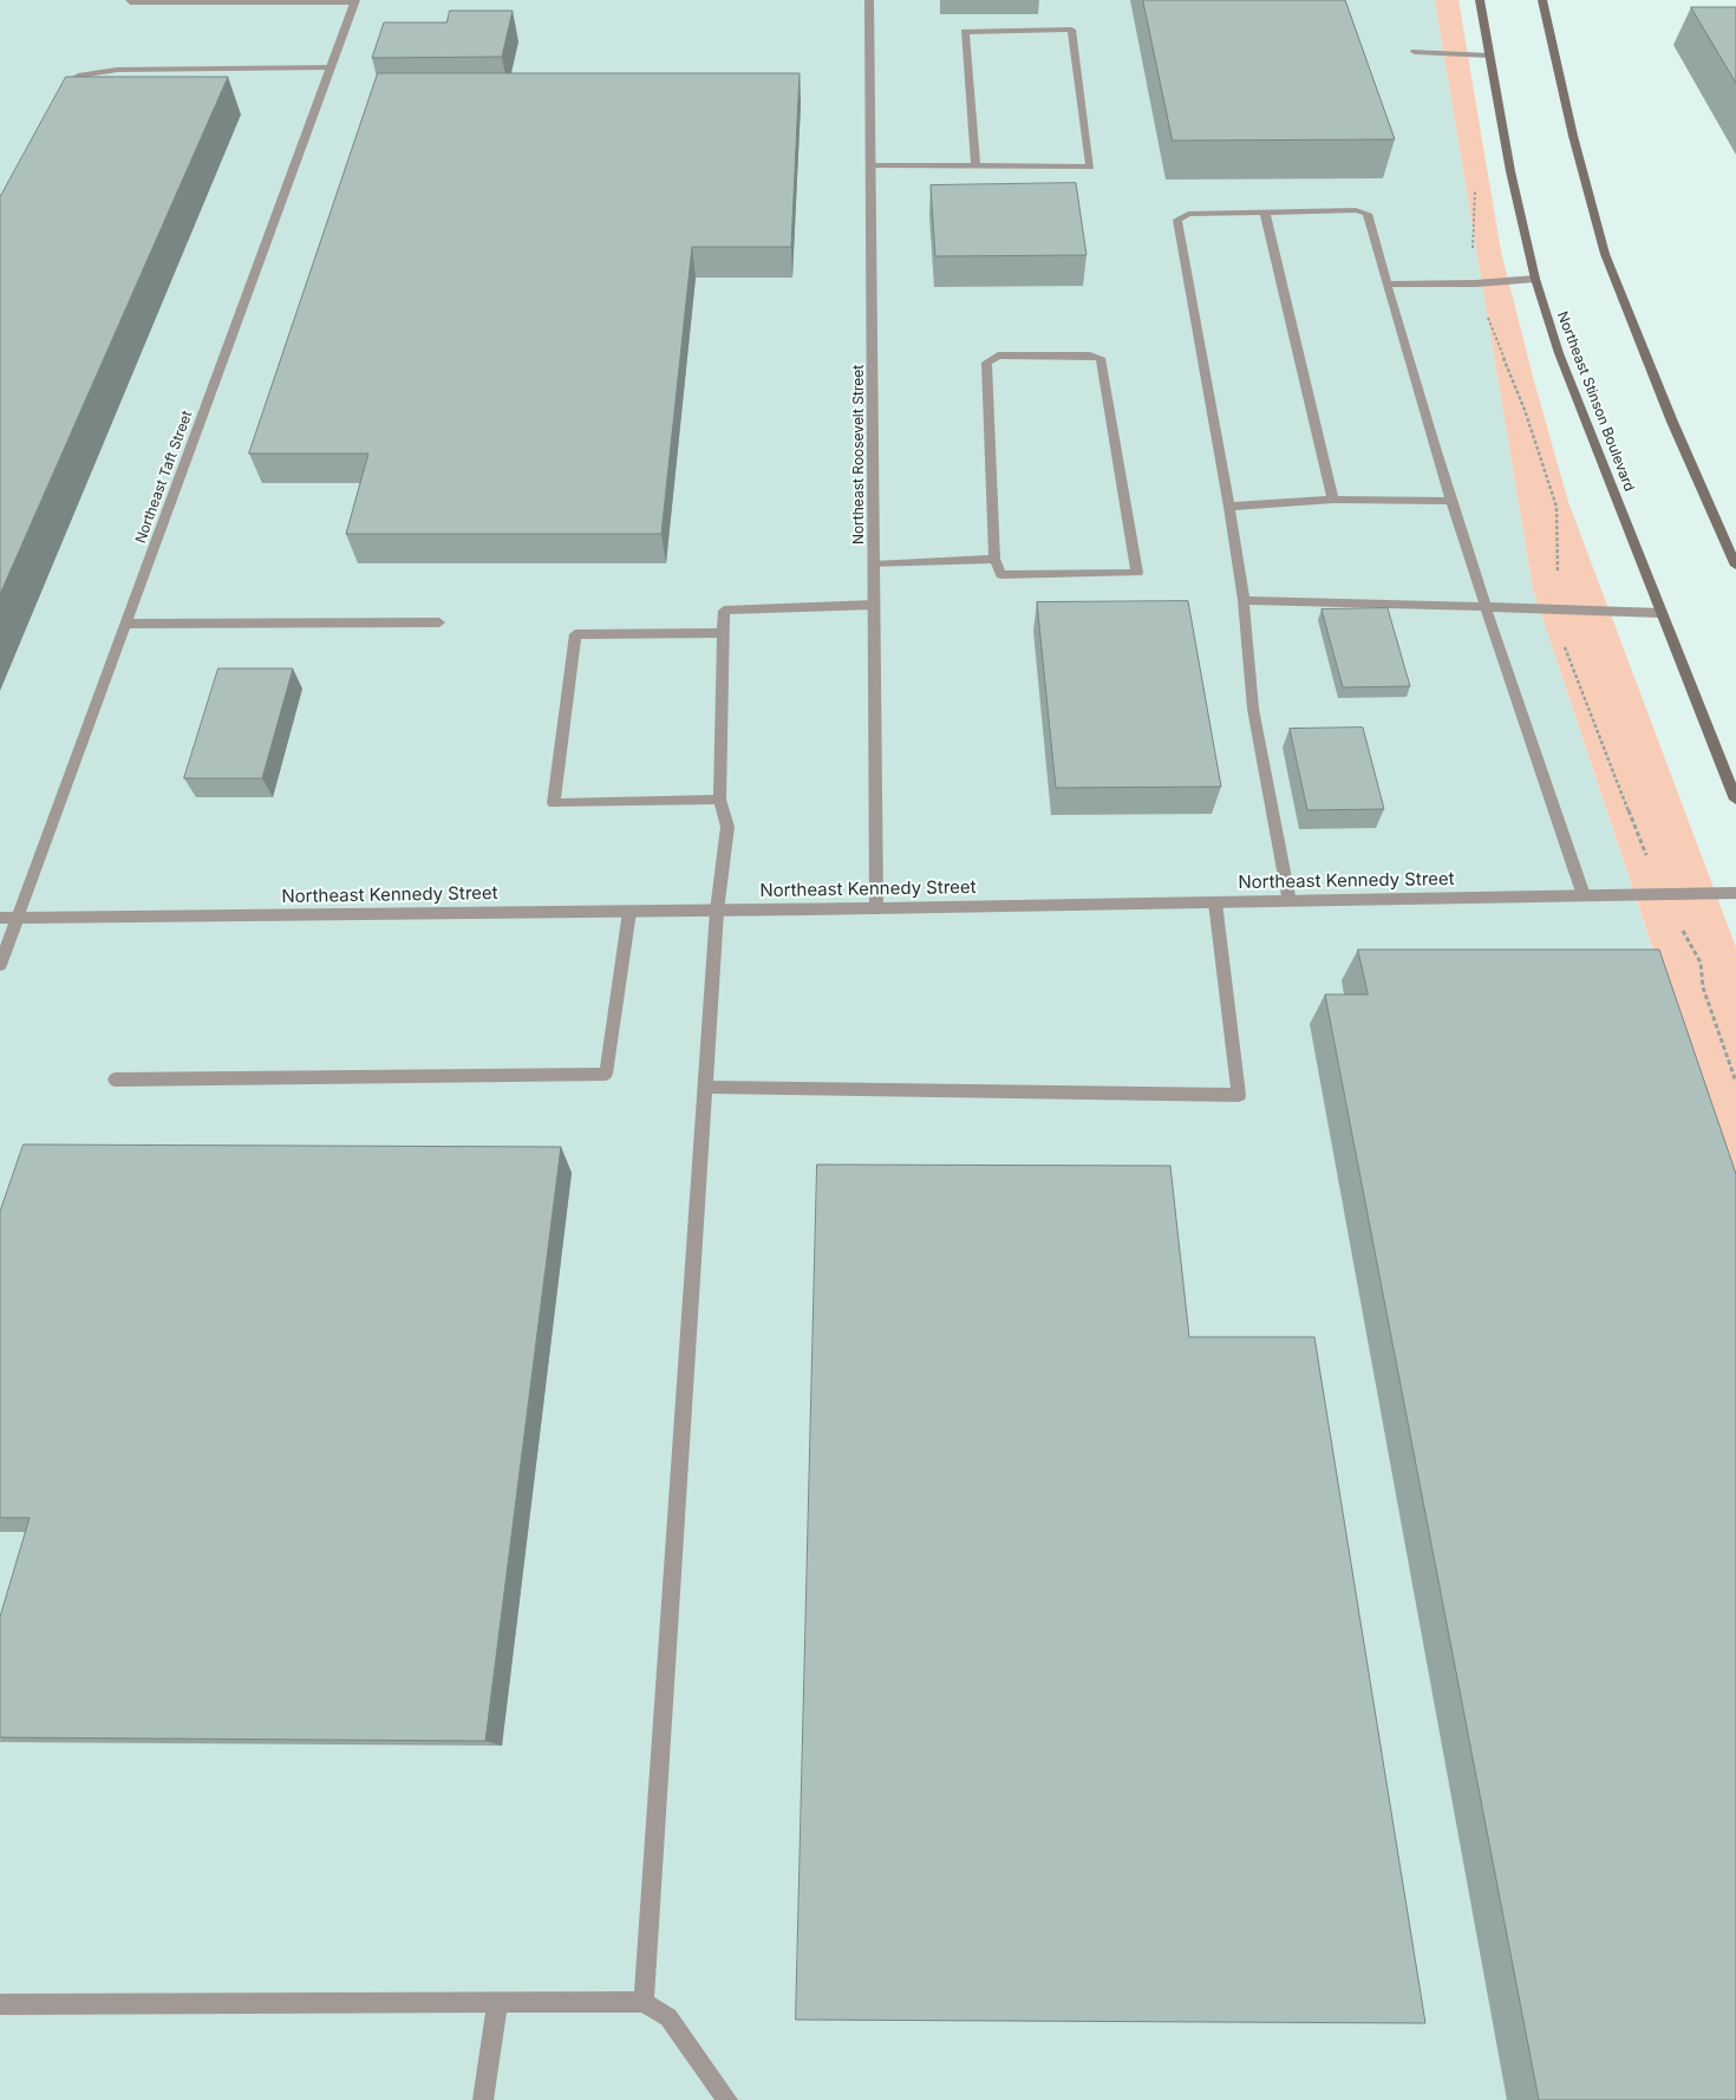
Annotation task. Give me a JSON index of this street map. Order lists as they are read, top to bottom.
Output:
{
  "streets": {
    "main road": ["Northeast Stinson Boulevard"],
    "street": ["Northeast Roosevelt Street", "Northeast Taft Street", "Northeast Kennedy Street"]
  },
  "crossings": [
    ["Northeast Roosevelt Street", "Northeast Kennedy Street"],
    ["Northeast Taft Street", "Northeast Kennedy Street"]
  ]
}
